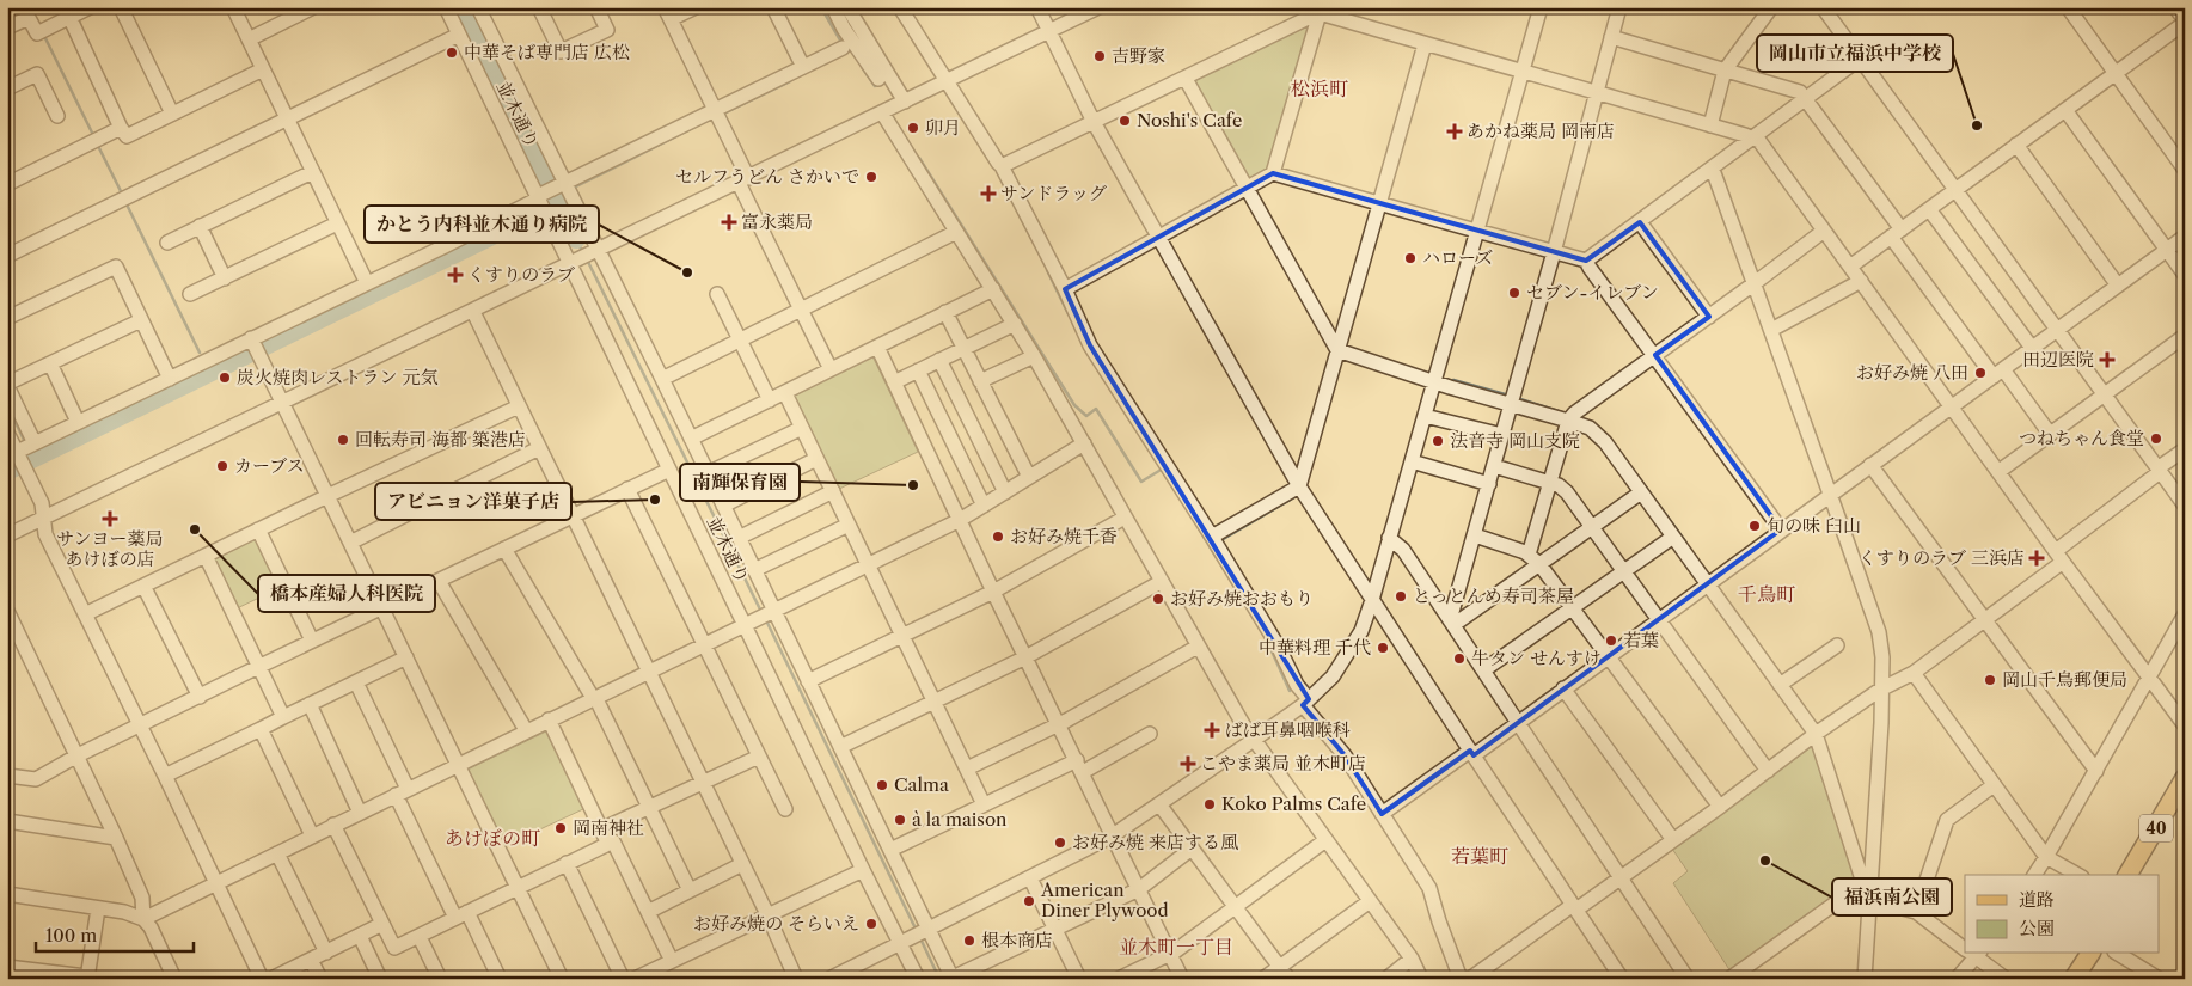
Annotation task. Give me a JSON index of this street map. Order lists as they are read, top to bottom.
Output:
{
  "streets": {
    "main road": ["40"],
    "street": ["並木通り"]
  },
  "districts": [
    "松浜町",
    "千鳥町",
    "あけぼの町",
    "若葉町",
    "並木町一丁目"
  ],
  "places": {
    "other": [
      "中華そば専門店 広松",
      "吉野家",
      "Noshi's Cafe",
      "岡山市立福浜中学校",
      "卯月",
      "セルフうどん さかいで",
      "ハローズ",
      "かとう内科並木通り病院",
      "セブン-イレブン",
      "お好み焼 八田",
      "炭火焼肉レストラン 元気",
      "つねちゃん食堂",
      "回転寿司 海都 築港店",
      "法音寺 岡山支院",
      "カーブス",
      "南輝保育園",
      "アビニョン洋菓子店",
      "旬の味 臼山",
      "橋本産婦人科医院",
      "お好み焼千香",
      "とっとんめ寿司茶屋",
      "お好み焼おおもり",
      "若葉",
      "中華料理 千代",
      "牛タン せんすけ",
      "岡山千鳥郵便局",
      "Calma",
      "Koko Palms Cafe",
      "à la maison",
      "岡南神社",
      "お好み焼 来店する風",
      "福浜南公園",
      "American Diner Plywood",
      "お好み焼の そらいえ",
      "根本商店"
    ],
    "health": [
      "あかね薬局 岡南店",
      "サンドラッグ",
      "富永薬局",
      "くすりのラブ",
      "田辺医院",
      "サンヨー薬局 あけぼの店",
      "くすりのラブ 三浜店",
      "ばば耳鼻咽喉科",
      "こやま薬局 並木町店"
    ]
  },
  "legend": ["道路", "公園"],
  "scale_bar": "100 m"
}
